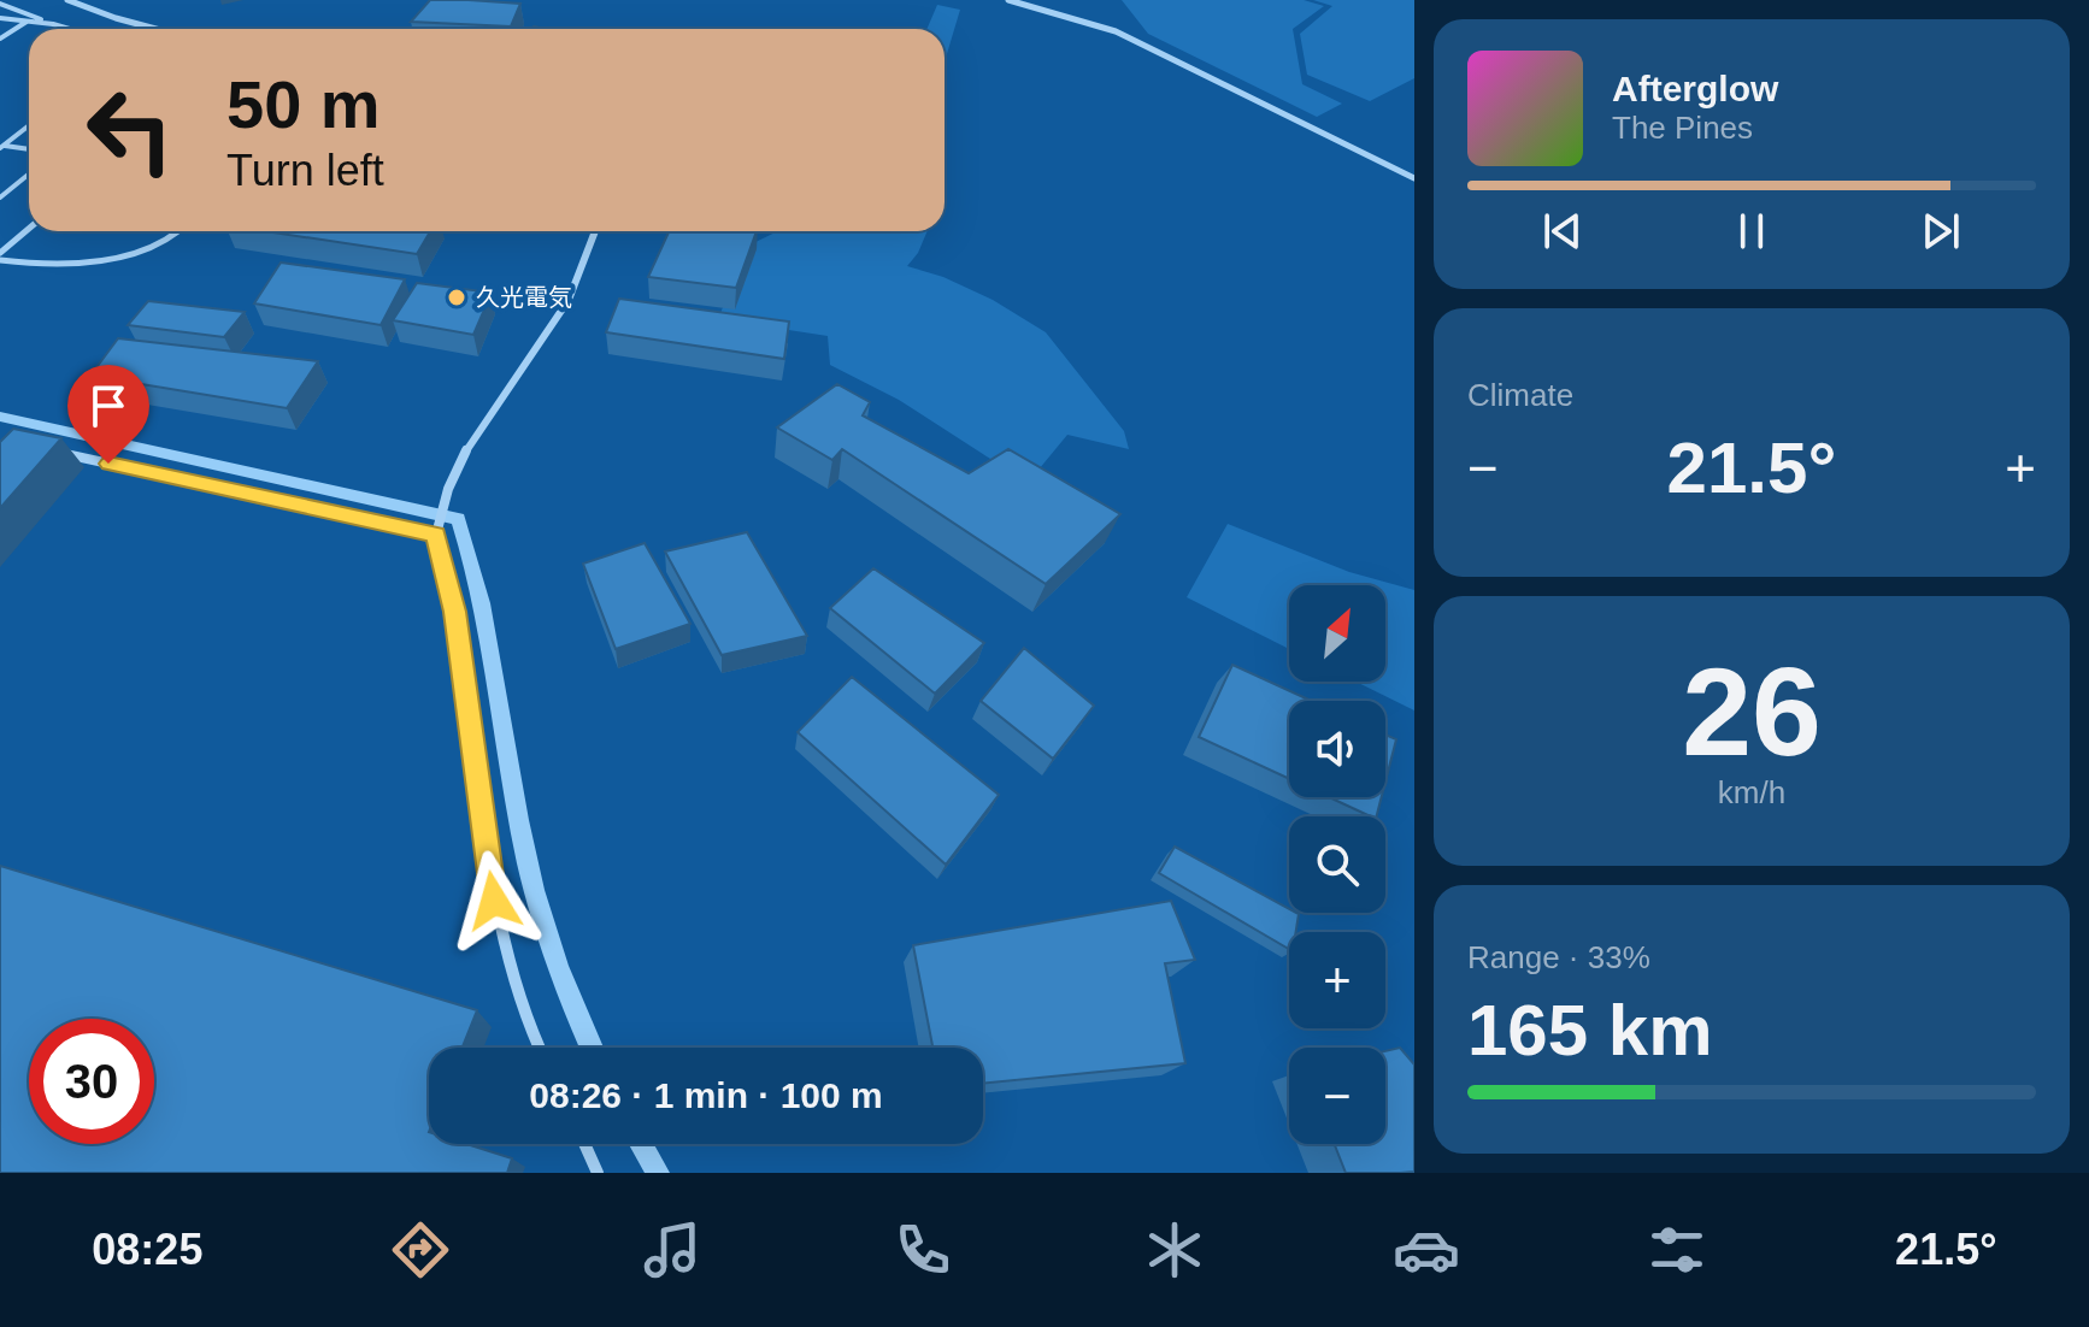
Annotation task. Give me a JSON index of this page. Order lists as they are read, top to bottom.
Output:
{
  "places": ["久光電気"],
  "north": "top right",
  "page": {
    "turn": ["50 m", "Turn left"],
    "song": ["Afterglow", "The Pines"],
    "tile": [
      "Climate",
      ["26", "km/h"],
      ["Range · 33%", "165 km"]
    ],
    "heat": ["−", "21.5°", "+"],
    "map_buttons": ["+", "−"],
    "limit": "30",
    "trip": "08:26 · 1 min · 100 m",
    "tabs": ["08:25", "21.5°"]
  }
}
